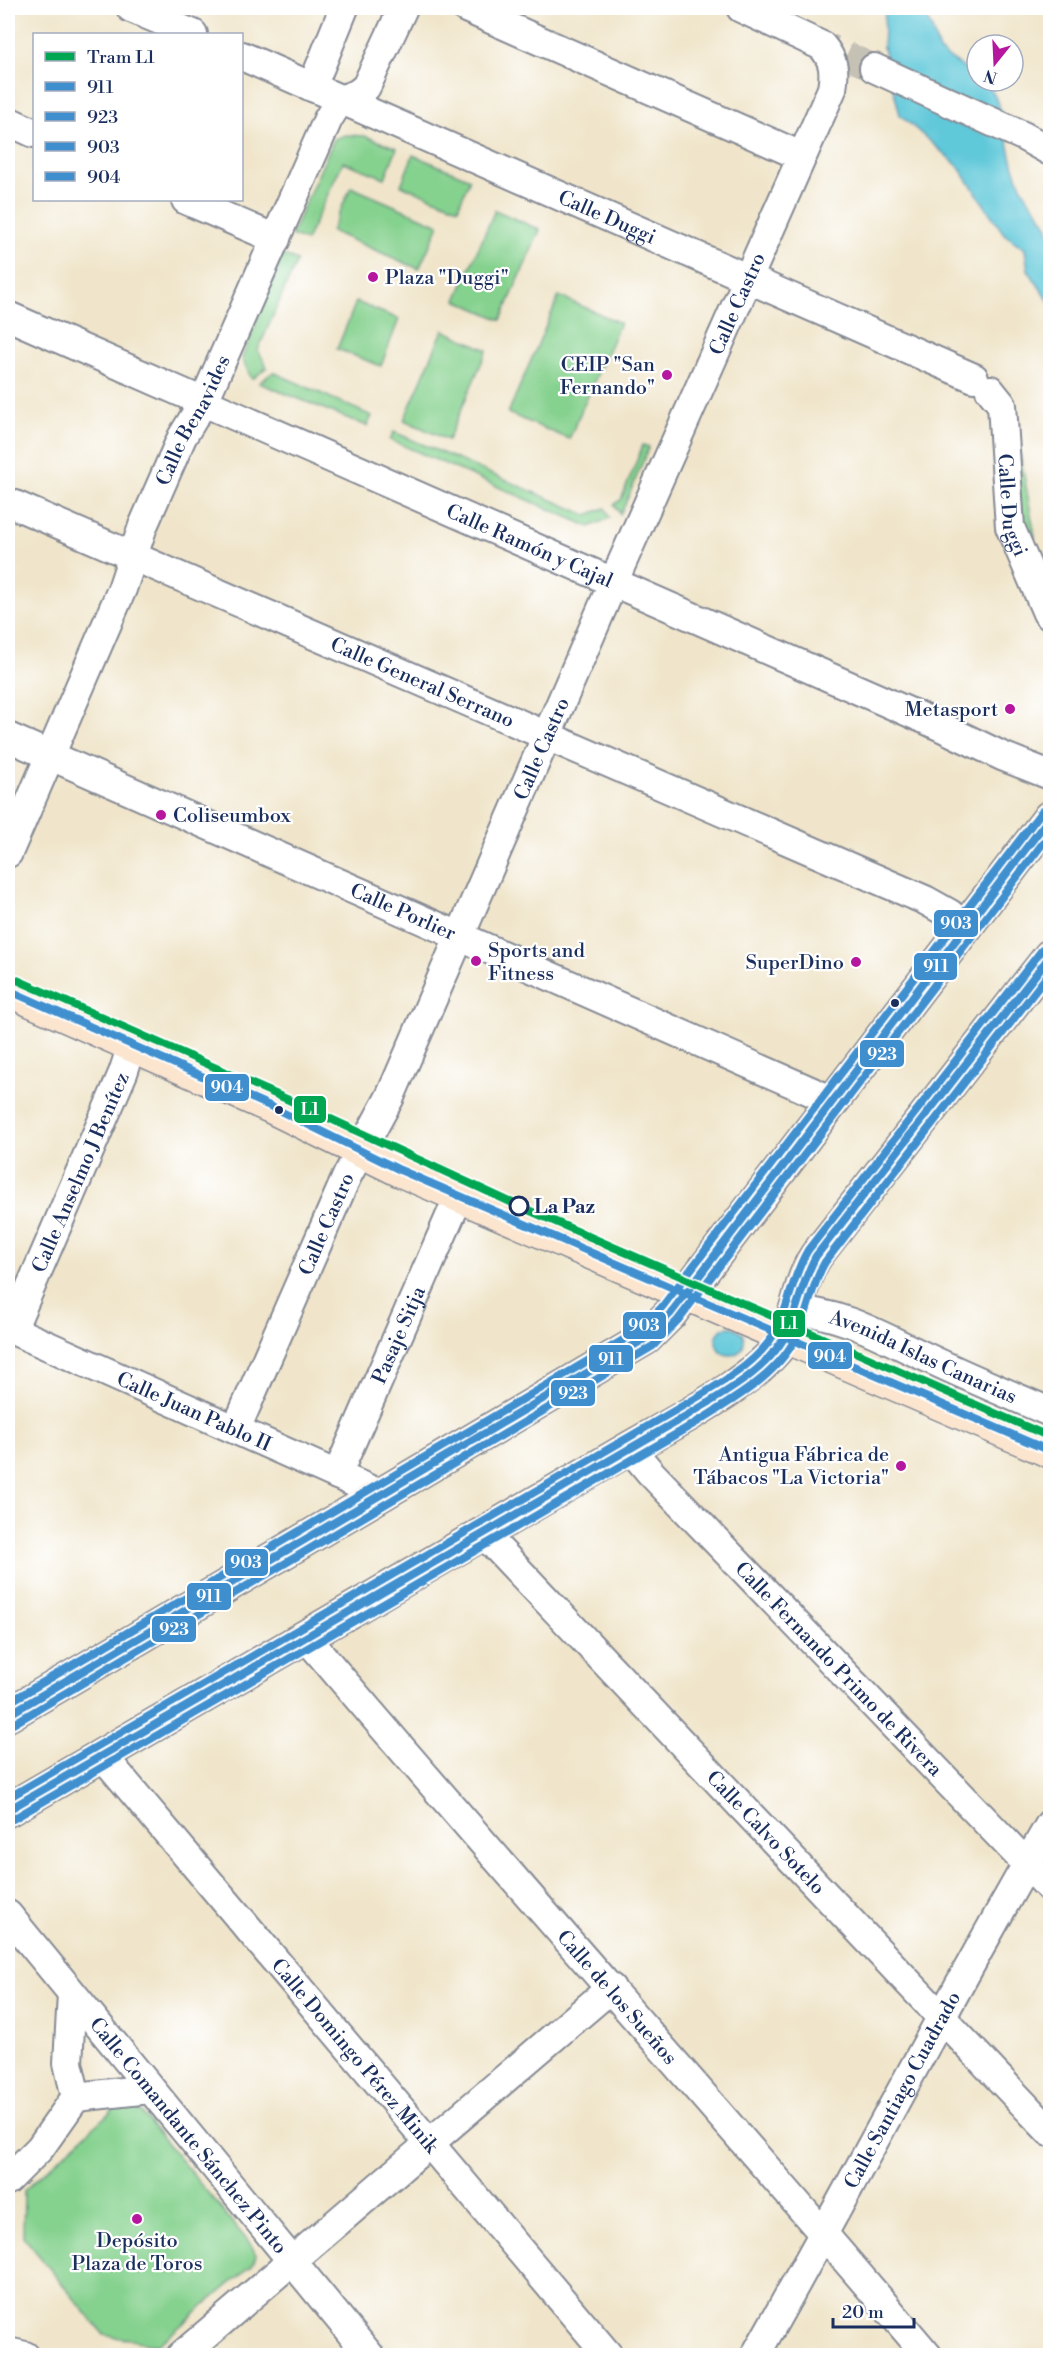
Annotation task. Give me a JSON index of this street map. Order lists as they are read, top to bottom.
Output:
{
  "streets": {
    "main road": ["Avenida Islas Canarias"],
    "street": [
      "Calle Duggi",
      "Calle Castro",
      "Calle Benavides",
      "Calle Ramón y Cajal",
      "Calle General Serrano",
      "Calle Porlier",
      "Calle Anselmo J Benítez",
      "Pasaje Sitja",
      "Calle Juan Pablo II",
      "Calle Fernando Primo de Rivera",
      "Calle Calvo Sotelo",
      "Calle de los Sueños",
      "Calle Domingo Pérez Minik",
      "Calle Santiago Cuadrado",
      "Calle Comandante Sánchez Pinto"
    ]
  },
  "crossings": [
    ["Calle Duggi", "Calle Castro"],
    ["Calle Duggi", "Calle Benavides"],
    ["Calle Castro", "Calle Ramón y Cajal"],
    ["Calle Castro", "Calle General Serrano"],
    ["Calle Castro", "Calle Porlier"],
    ["Calle Castro", "Avenida Islas Canarias"],
    ["Calle Castro", "Calle Juan Pablo II"],
    ["Calle Benavides", "Calle Ramón y Cajal"],
    ["Calle Benavides", "Calle General Serrano"],
    ["Calle Benavides", "Calle Porlier"],
    ["Calle Anselmo J Benítez", "Avenida Islas Canarias"],
    ["Calle Anselmo J Benítez", "Calle Juan Pablo II"],
    ["Pasaje Sitja", "Avenida Islas Canarias"],
    ["Pasaje Sitja", "Calle Juan Pablo II"],
    ["Calle Fernando Primo de Rivera", "Calle Santiago Cuadrado"],
    ["Calle Calvo Sotelo", "Calle Santiago Cuadrado"],
    ["Calle de los Sueños", "Calle Santiago Cuadrado"]
  ],
  "places": [
    "Plaza \"Duggi\"",
    "CEIP \"San Fernando\"",
    "Metasport",
    "Coliseumbox",
    "Sports and Fitness",
    "SuperDino",
    "La Paz",
    "Antigua Fábrica de Tábacos \"La Victoria\"",
    "Depósito Plaza de Toros"
  ],
  "lines": [
    "transit line 903",
    "transit line 911",
    "transit line 923",
    "tram line L1",
    "transit line 904"
  ],
  "legend": [
    "Tram L1",
    "911",
    "923",
    "903",
    "904"
  ],
  "scale_bar": "20 m",
  "north": "bottom"
}
